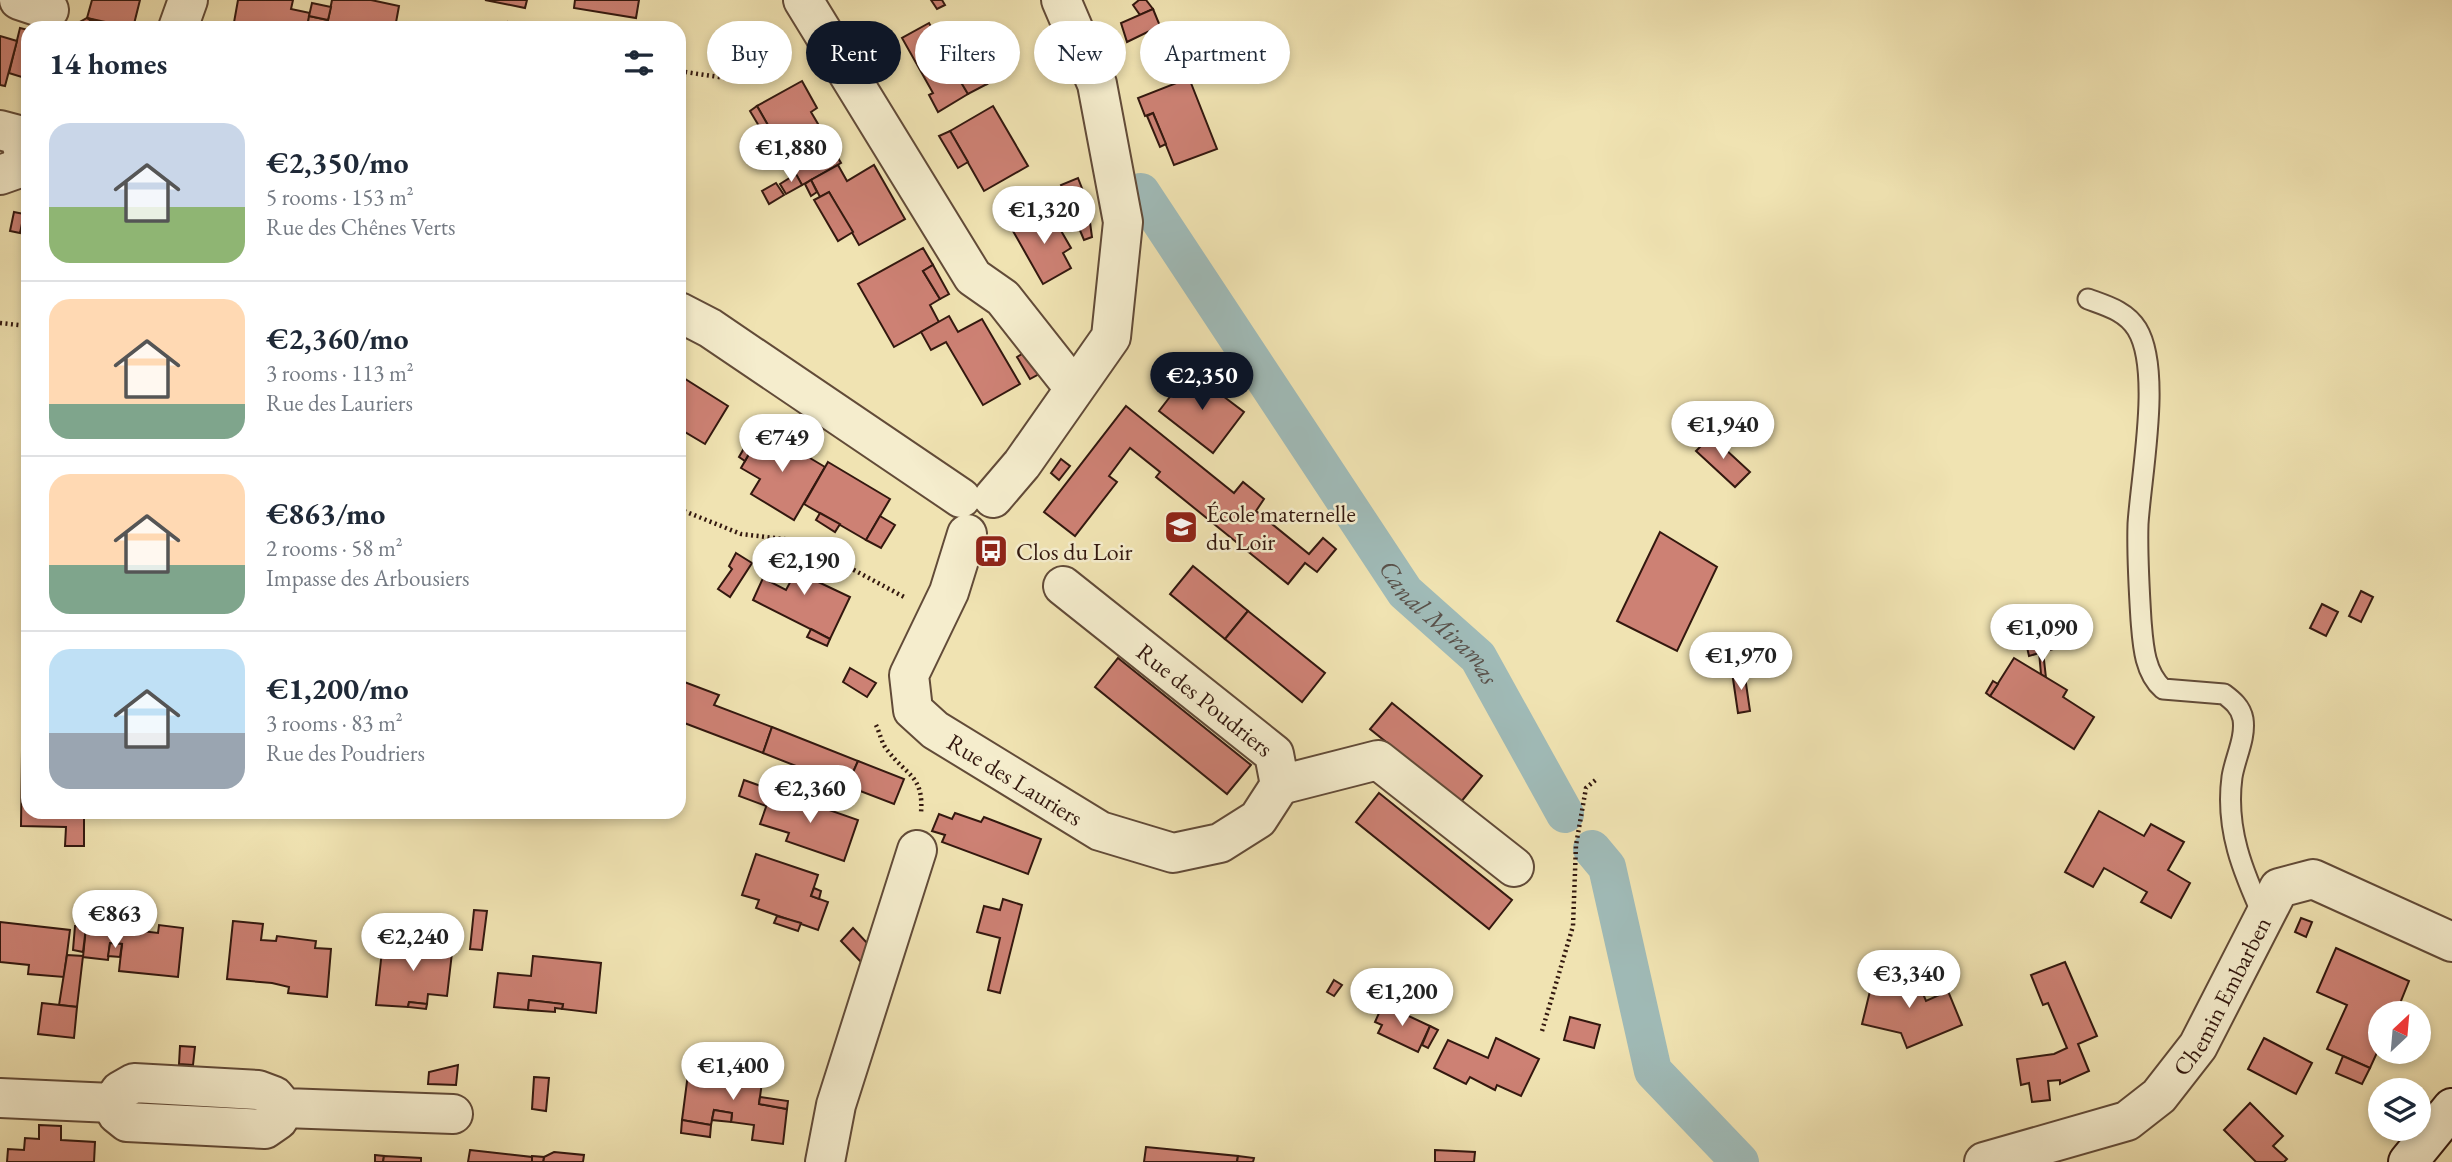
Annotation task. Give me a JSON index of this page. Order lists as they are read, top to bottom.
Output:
{
  "streets": {
    "street": ["Rue des Poudriers", "Rue des Lauriers", "Chemin Embarben"]
  },
  "crossings": [
    ["Rue des Poudriers", "Rue des Lauriers"]
  ],
  "water": ["Canal Miramas"],
  "places": {
    "school or university": ["École maternelle du Loir"],
    "bus stop": ["Clos du Loir"]
  },
  "north": "top right",
  "page": {
    "chip": [
      "Buy",
      "Rent",
      "Filters",
      "New",
      "Apartment"
    ],
    "heading": "14 homes",
    "list": [
      {
        "name": "€2,350/mo",
        "note": "5 rooms · 153 m² · Rue des Chênes Verts"
      },
      {
        "name": "€2,360/mo",
        "note": "3 rooms · 113 m² · Rue des Lauriers"
      },
      {
        "name": "€863/mo",
        "note": "2 rooms · 58 m² · Impasse des Arbousiers"
      },
      {
        "name": "€1,200/mo",
        "note": "3 rooms · 83 m² · Rue des Poudriers"
      }
    ],
    "price": [
      "€1,880",
      "€1,320",
      "€2,350",
      "€1,940",
      "€749",
      "€2,190",
      "€1,090",
      "€1,970",
      "€2,360",
      "€863",
      "€2,240",
      "€3,340",
      "€1,200",
      "€1,400"
    ]
  }
}
